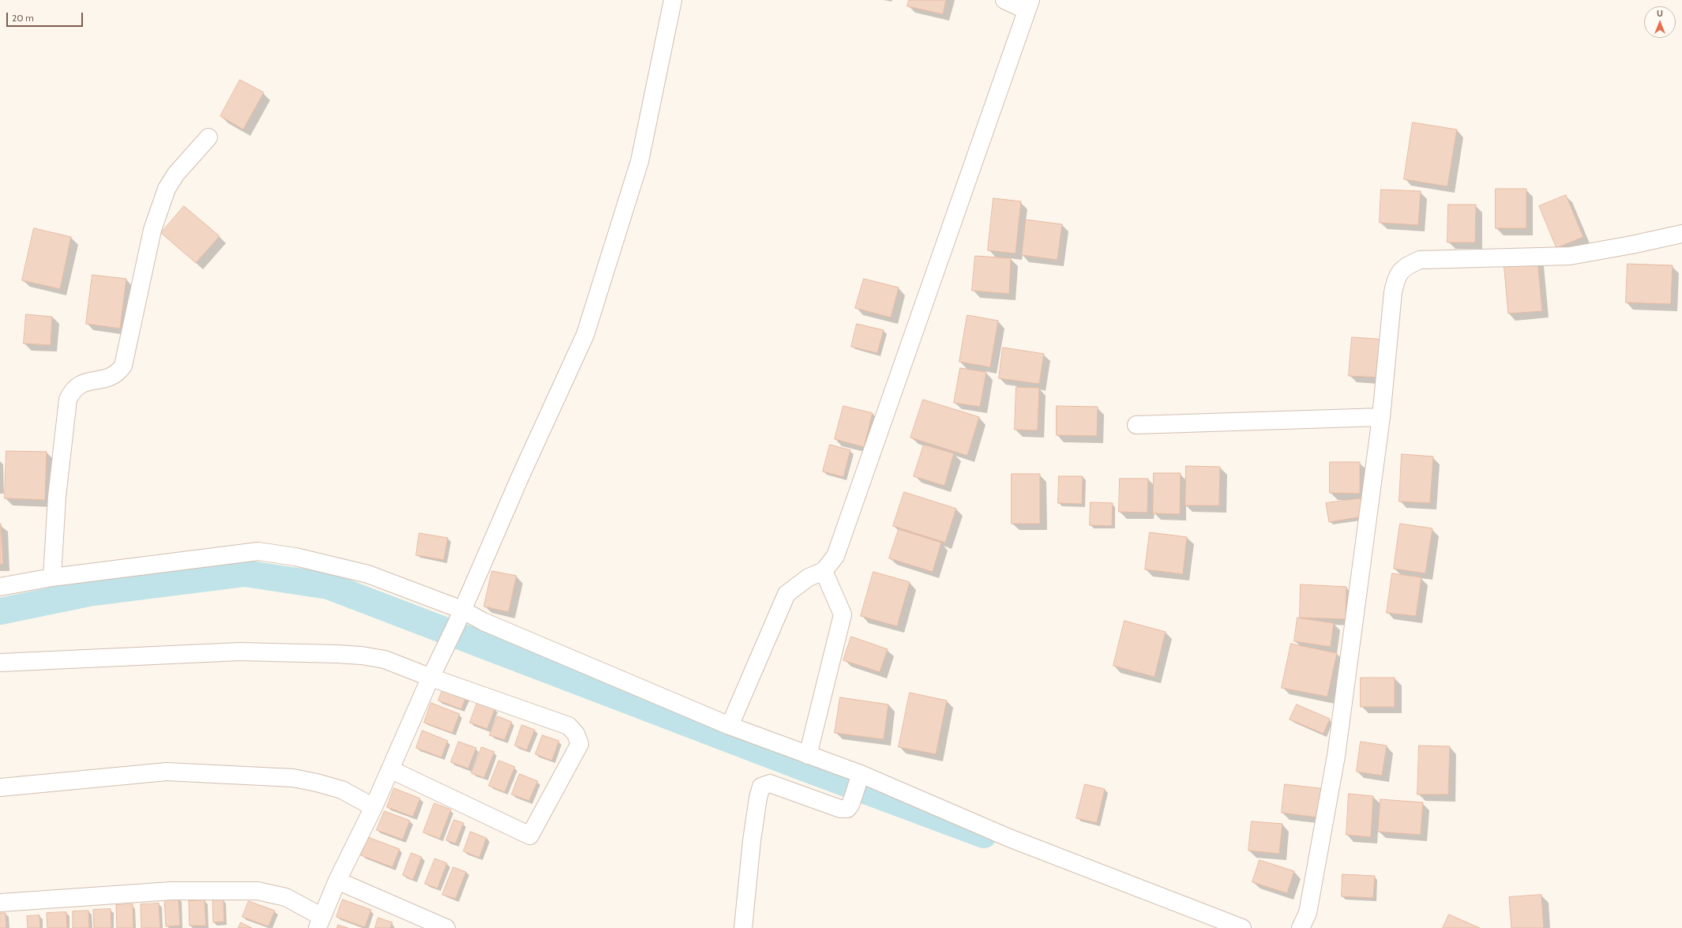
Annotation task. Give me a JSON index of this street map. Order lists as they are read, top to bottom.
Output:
{
  "scale_bar": "20 m",
  "north": "top"
}
